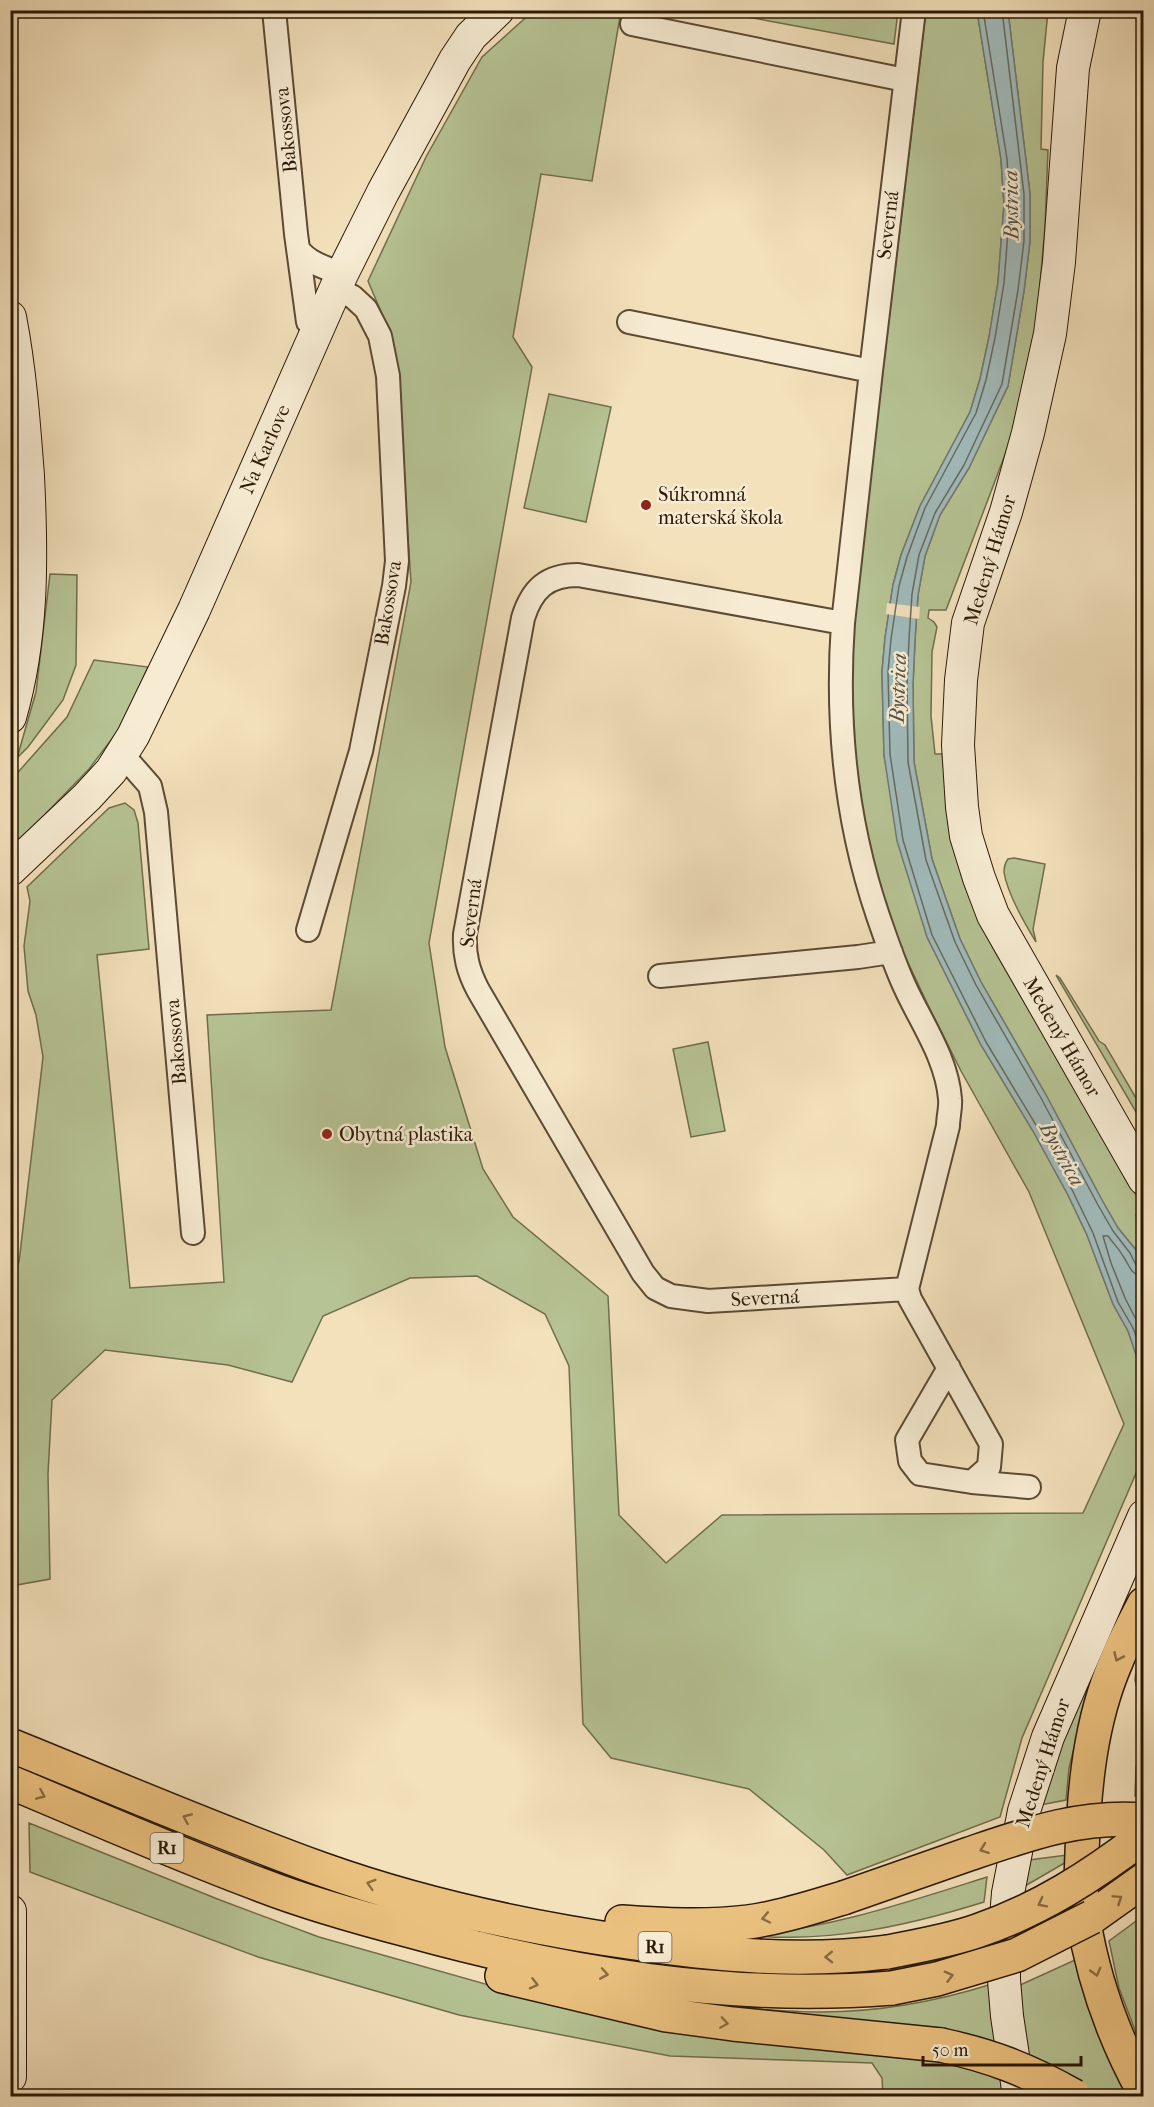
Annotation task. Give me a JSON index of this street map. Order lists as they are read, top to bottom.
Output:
{
  "streets": {
    "highway": ["R1"],
    "street": [
      "Bakossova",
      "Severná",
      "Na Karlove",
      "Medený Hámor"
    ]
  },
  "crossings": [
    ["Bakossova", "Na Karlove"]
  ],
  "water": ["Bystrica"],
  "places": ["Súkromná materská škola", "Obytná plastika"],
  "scale_bar": "50 m"
}
